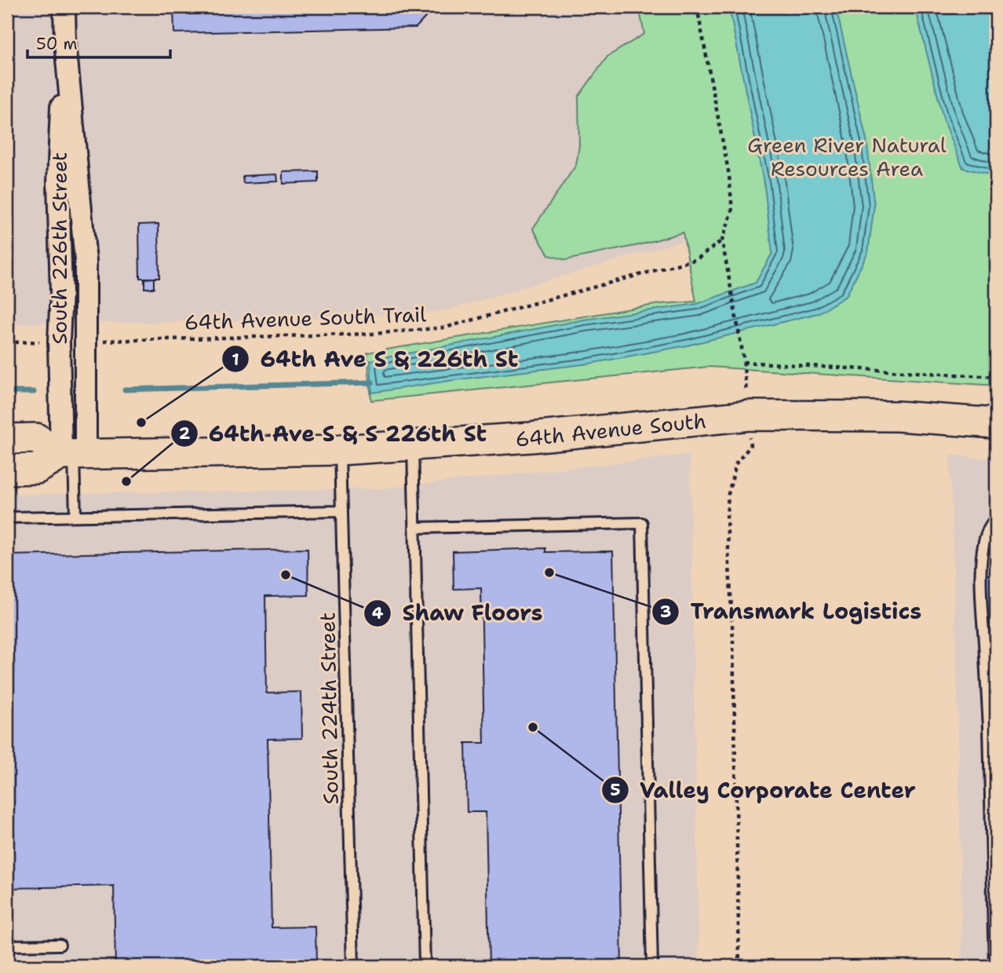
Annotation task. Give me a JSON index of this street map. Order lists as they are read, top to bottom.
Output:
{
  "streets": {
    "street": ["South 226th Street", "64th Avenue South"],
    "lane": ["South 224th Street"],
    "path": ["64th Avenue South Trail"]
  },
  "crossings": [
    ["South 226th Street", "64th Avenue South Trail"],
    ["South 226th Street", "64th Avenue South"],
    ["64th Avenue South", "South 224th Street"]
  ],
  "parks": ["Green River Natural Resources Area"],
  "places": [
    "64th Ave S & 226th St",
    "64th Ave S & S 226th St",
    "Transmark Logistics",
    "Shaw Floors",
    "Valley Corporate Center"
  ],
  "scale_bar": "50 m"
}
